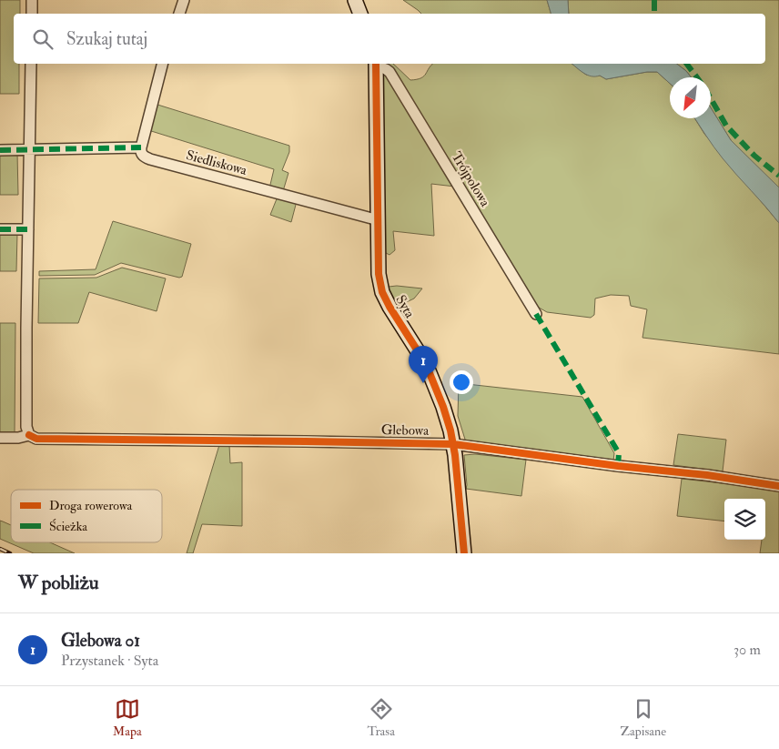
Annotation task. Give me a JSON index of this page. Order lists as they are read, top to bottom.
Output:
{
  "streets": {
    "street": [
      "Siedliskowa",
      "Trójpolowa",
      "Syta",
      "Glebowa"
    ]
  },
  "crossings": [
    ["Siedliskowa", "Syta"],
    ["Trójpolowa", "Syta"],
    ["Syta", "Glebowa"]
  ],
  "legend": ["Droga rowerowa", "Ścieżka"],
  "north": "bottom left",
  "page": {
    "search": "Szukaj tutaj",
    "pins": "1",
    "heading": "W pobliżu",
    "list": [
      {
        "mark": "1",
        "name": "Glebowa 01",
        "note": "Przystanek · Syta",
        "value": "30 m"
      }
    ],
    "nav": ["Mapa", "Trasa", "Zapisane"]
  }
}
